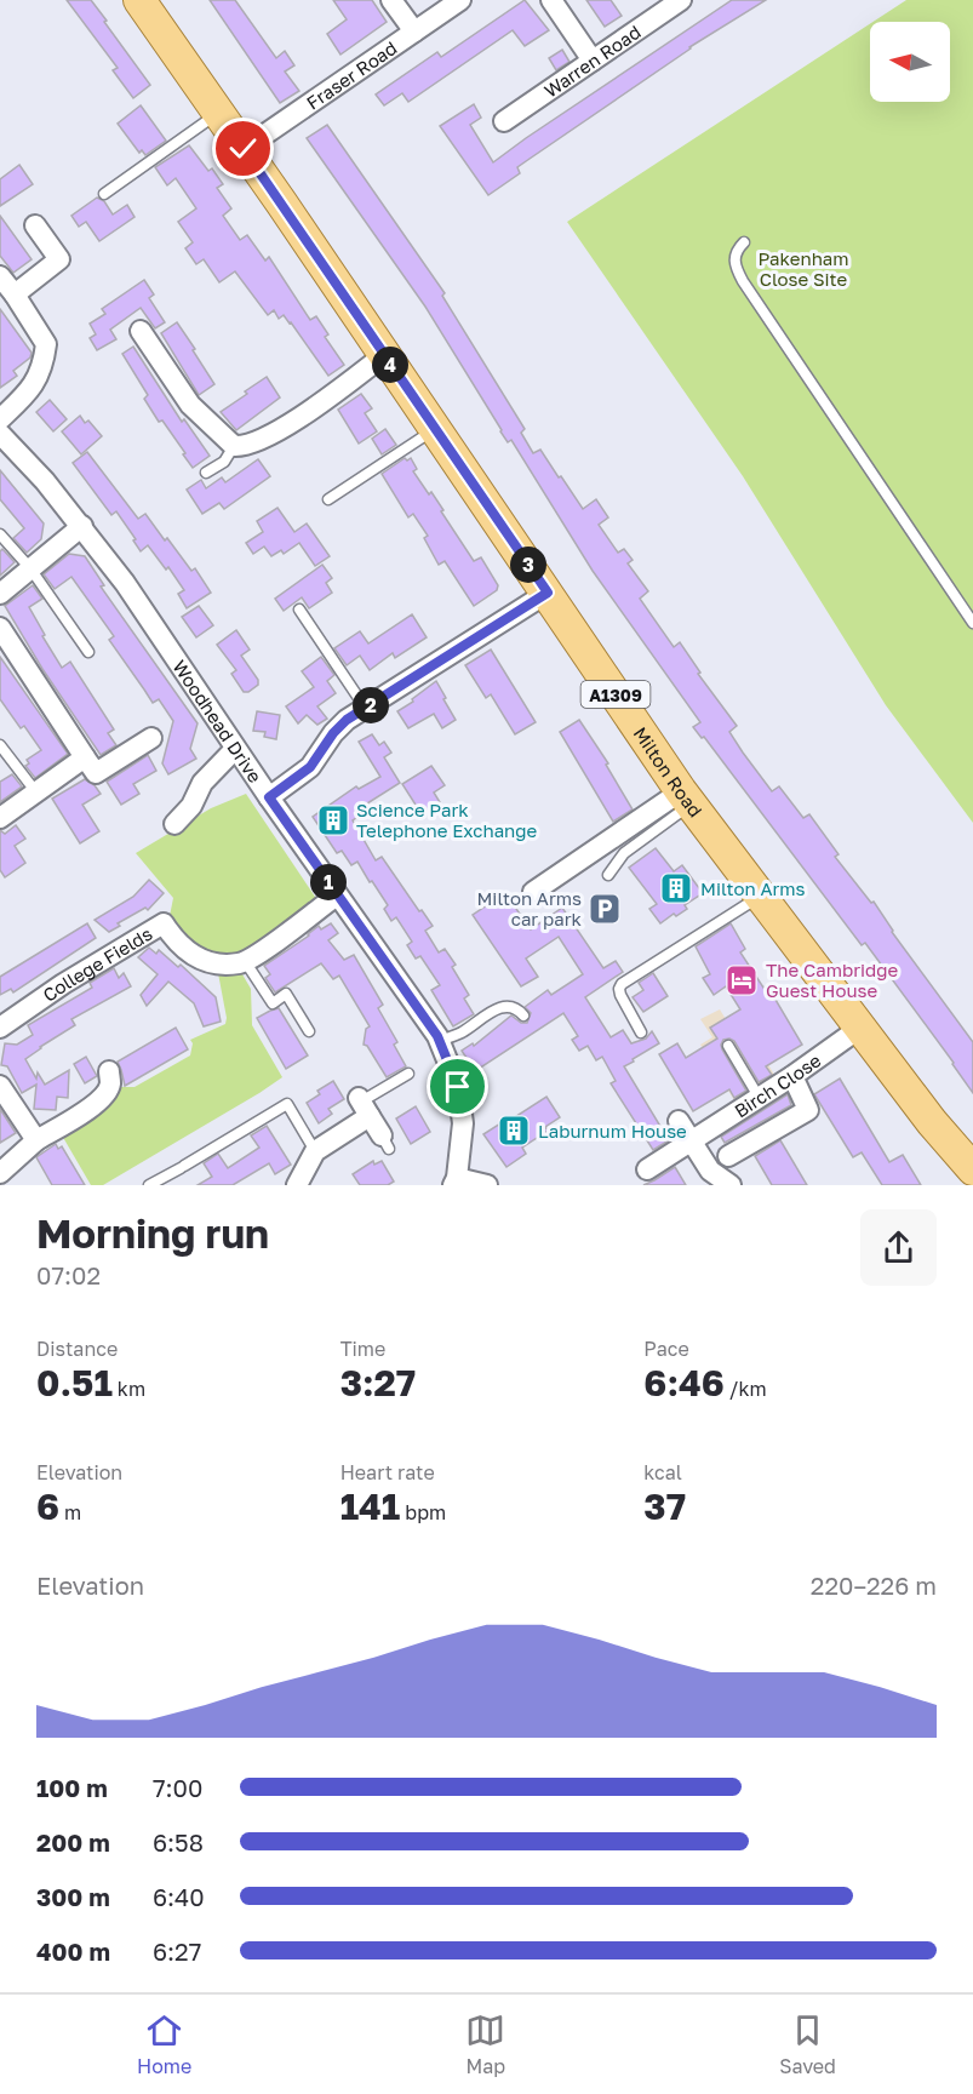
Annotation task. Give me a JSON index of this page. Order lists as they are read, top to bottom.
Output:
{
  "streets": {
    "main road": ["A1309", "Milton Road"],
    "street": [
      "Warren Road",
      "Fraser Road",
      "Woodhead Drive",
      "College Fields",
      "Birch Close"
    ]
  },
  "crossings": [
    ["Fraser Road", "Milton Road"],
    ["Milton Road", "Birch Close"]
  ],
  "parks": ["Pakenham Close Site"],
  "places": {
    "building": ["Science Park Telephone Exchange", "Milton Arms", "Laburnum House"],
    "parking": ["Milton Arms car park"],
    "hotel": ["The Cambridge Guest House"]
  },
  "north": "left",
  "page": {
    "pins": [
      "4",
      "3",
      "2",
      "1"
    ],
    "heading": ["Morning run", "07:02"],
    "stats": [
      ["Distance", "0.51 km"],
      ["Time", "3:27"],
      ["Pace", "6:46 /km"],
      ["Elevation", "6 m"],
      ["Heart rate", "141 bpm"],
      ["kcal", "37"]
    ],
    "chart": ["Elevation", "220–226 m"],
    "list": [
      {
        "name": "100 m",
        "note": "7:00"
      },
      {
        "name": "200 m",
        "note": "6:58"
      },
      {
        "name": "300 m",
        "note": "6:40"
      },
      {
        "name": "400 m",
        "note": "6:27"
      }
    ],
    "tabs": ["Home", "Map", "Saved"]
  }
}
